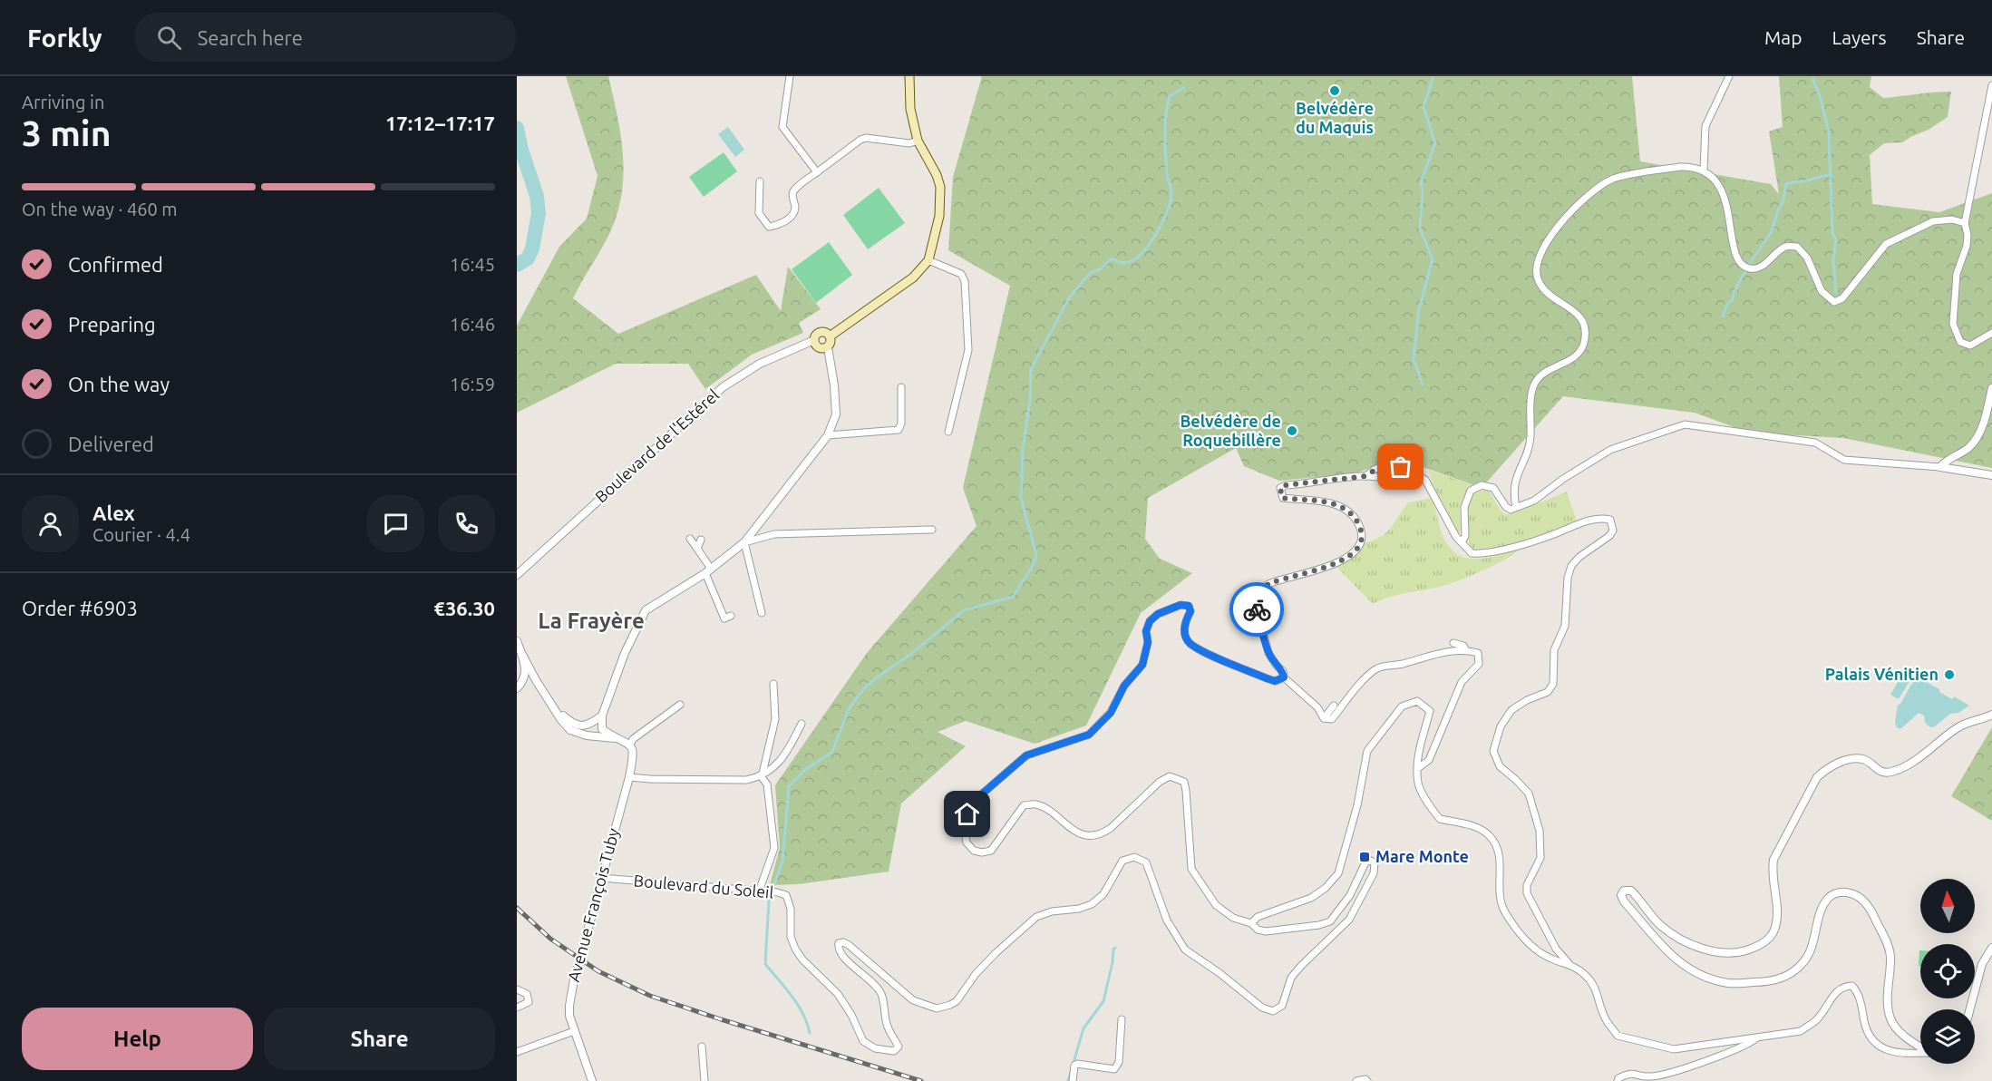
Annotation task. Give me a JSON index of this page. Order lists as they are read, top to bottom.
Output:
{
  "streets": {
    "street": ["Boulevard de l'Estérel", "Boulevard du Soleil", "Avenue François Tuby"]
  },
  "crossings": [
    ["Boulevard du Soleil", "Avenue François Tuby"]
  ],
  "districts": ["La Frayère"],
  "places": {
    "other": ["Belvédère du Maquis", "Belvédère de Roquebillère", "Palais Vénitien"],
    "transit": ["Mare Monte"]
  },
  "north": "top",
  "page": {
    "header": "Forkly",
    "search": "Search here",
    "nav": ["Map", "Layers", "Share"],
    "heading": ["3 min", "Arriving in", "17:12–17:17"],
    "panel": [
      "Alex",
      "Courier · 4.4",
      "Order #6903",
      "€36.30"
    ],
    "bar": "On the way · 460 m",
    "list": [
      ["Confirmed", "16:45"],
      ["Preparing", "16:46"],
      ["On the way", "16:59"],
      "Delivered"
    ],
    "buttons": ["Help", "Share"]
  }
}
